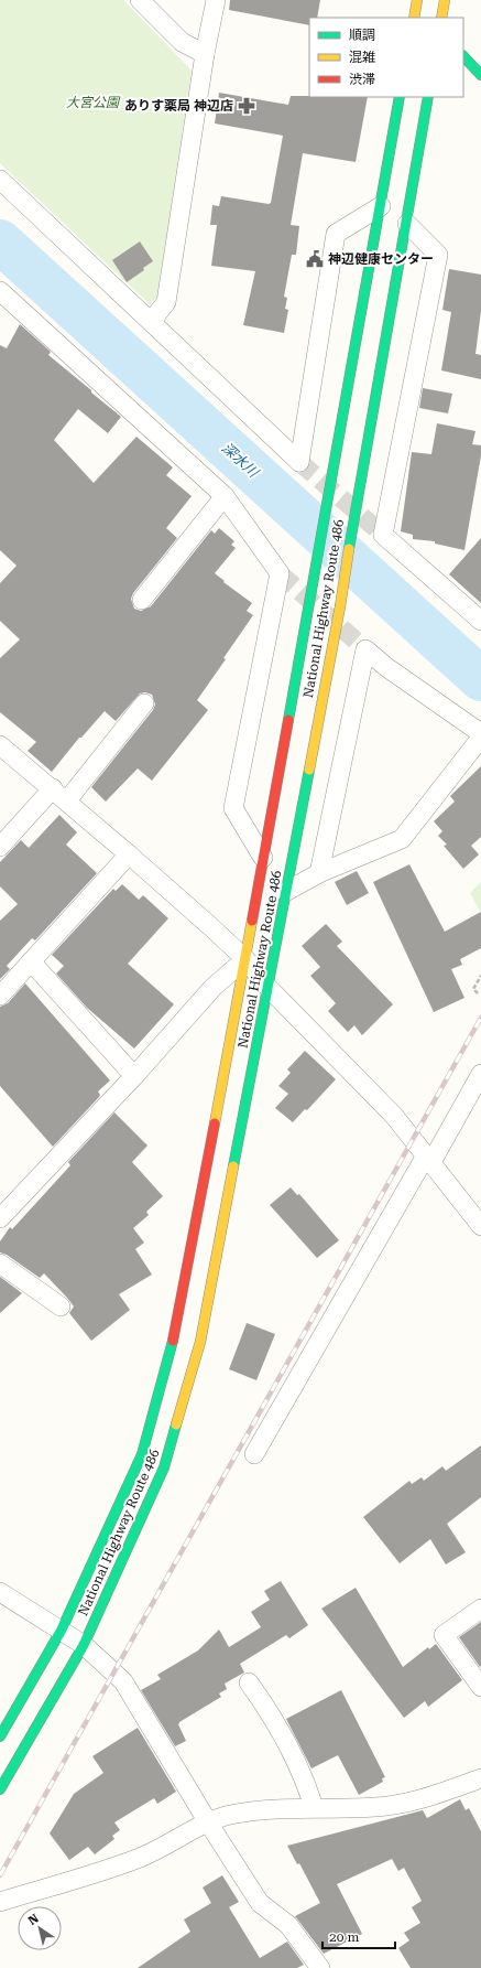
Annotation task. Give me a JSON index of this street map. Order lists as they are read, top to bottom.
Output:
{
  "streets": {
    "main road": ["National Highway Route 486"]
  },
  "water": ["深水川"],
  "parks": ["大宮公園"],
  "places": {
    "pharmacy": ["ありす薬局 神辺店"],
    "public building": ["神辺健康センター"]
  },
  "legend": ["順調", "混雑", "渋滞"],
  "scale_bar": "20 m",
  "north": "top left"
}
